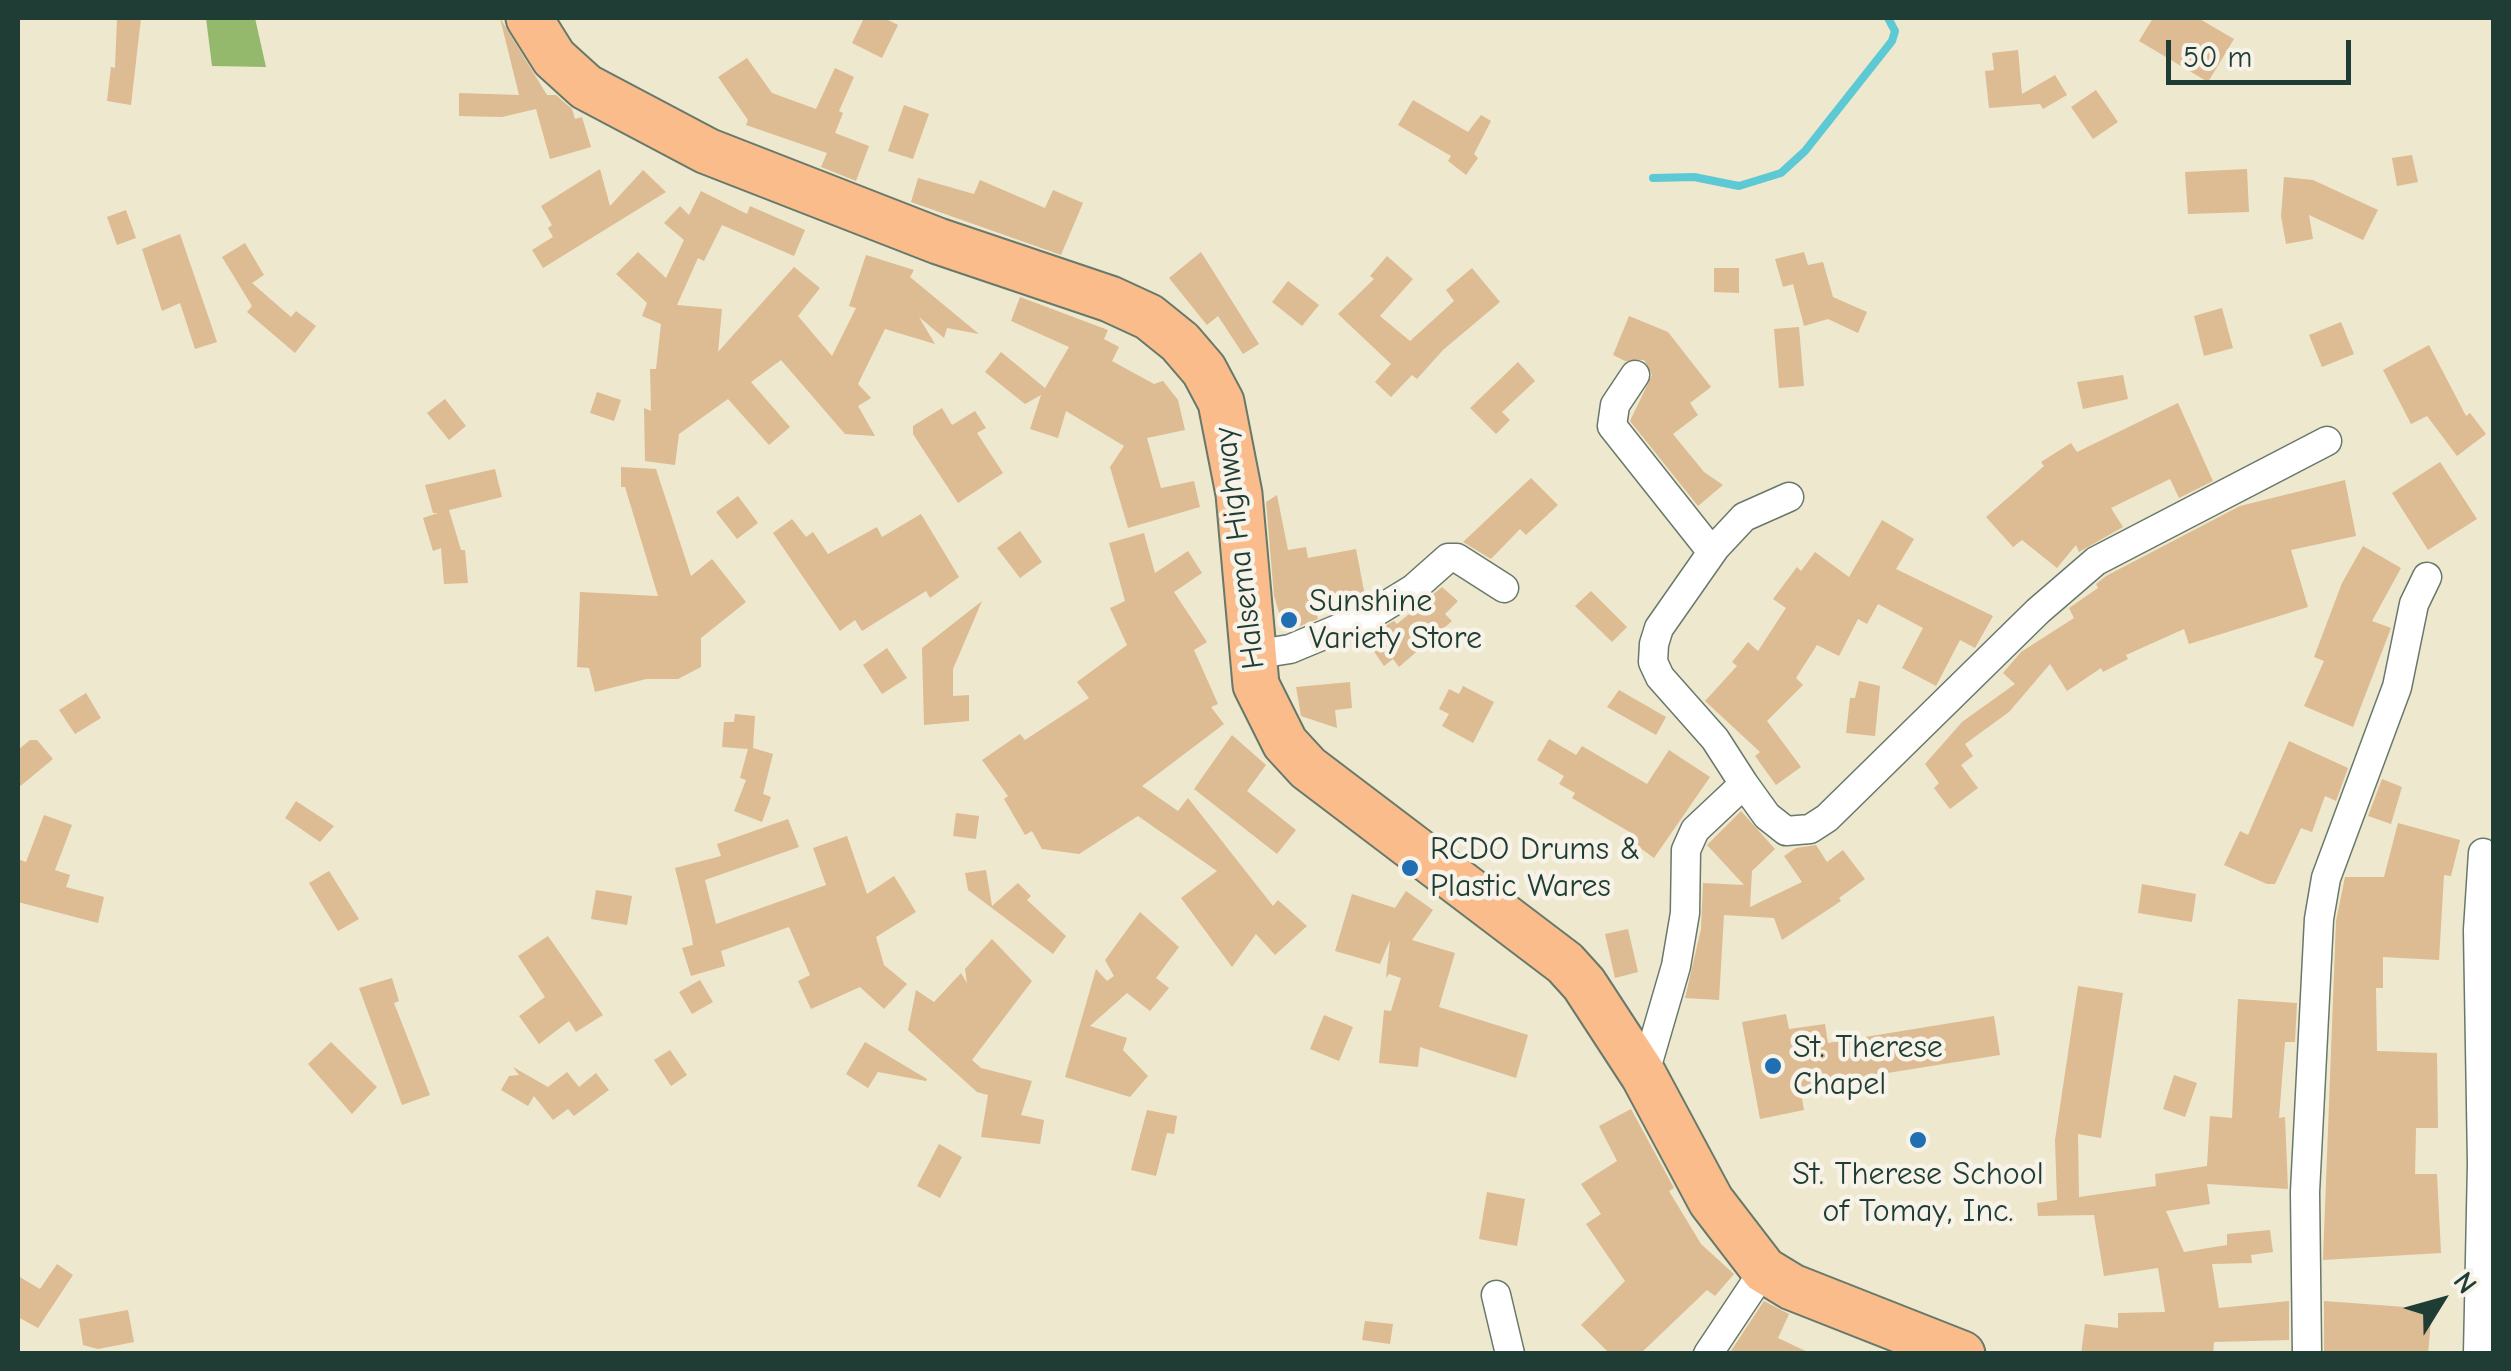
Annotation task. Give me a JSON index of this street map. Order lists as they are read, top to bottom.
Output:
{
  "streets": {
    "highway": ["Halsema Highway"]
  },
  "places": [
    "Sunshine Variety Store",
    "RCDO Drums & Plastic Wares",
    "St. Therese Chapel",
    "St. Therese School of Tomay, Inc."
  ],
  "scale_bar": "50 m",
  "north": "top right"
}
